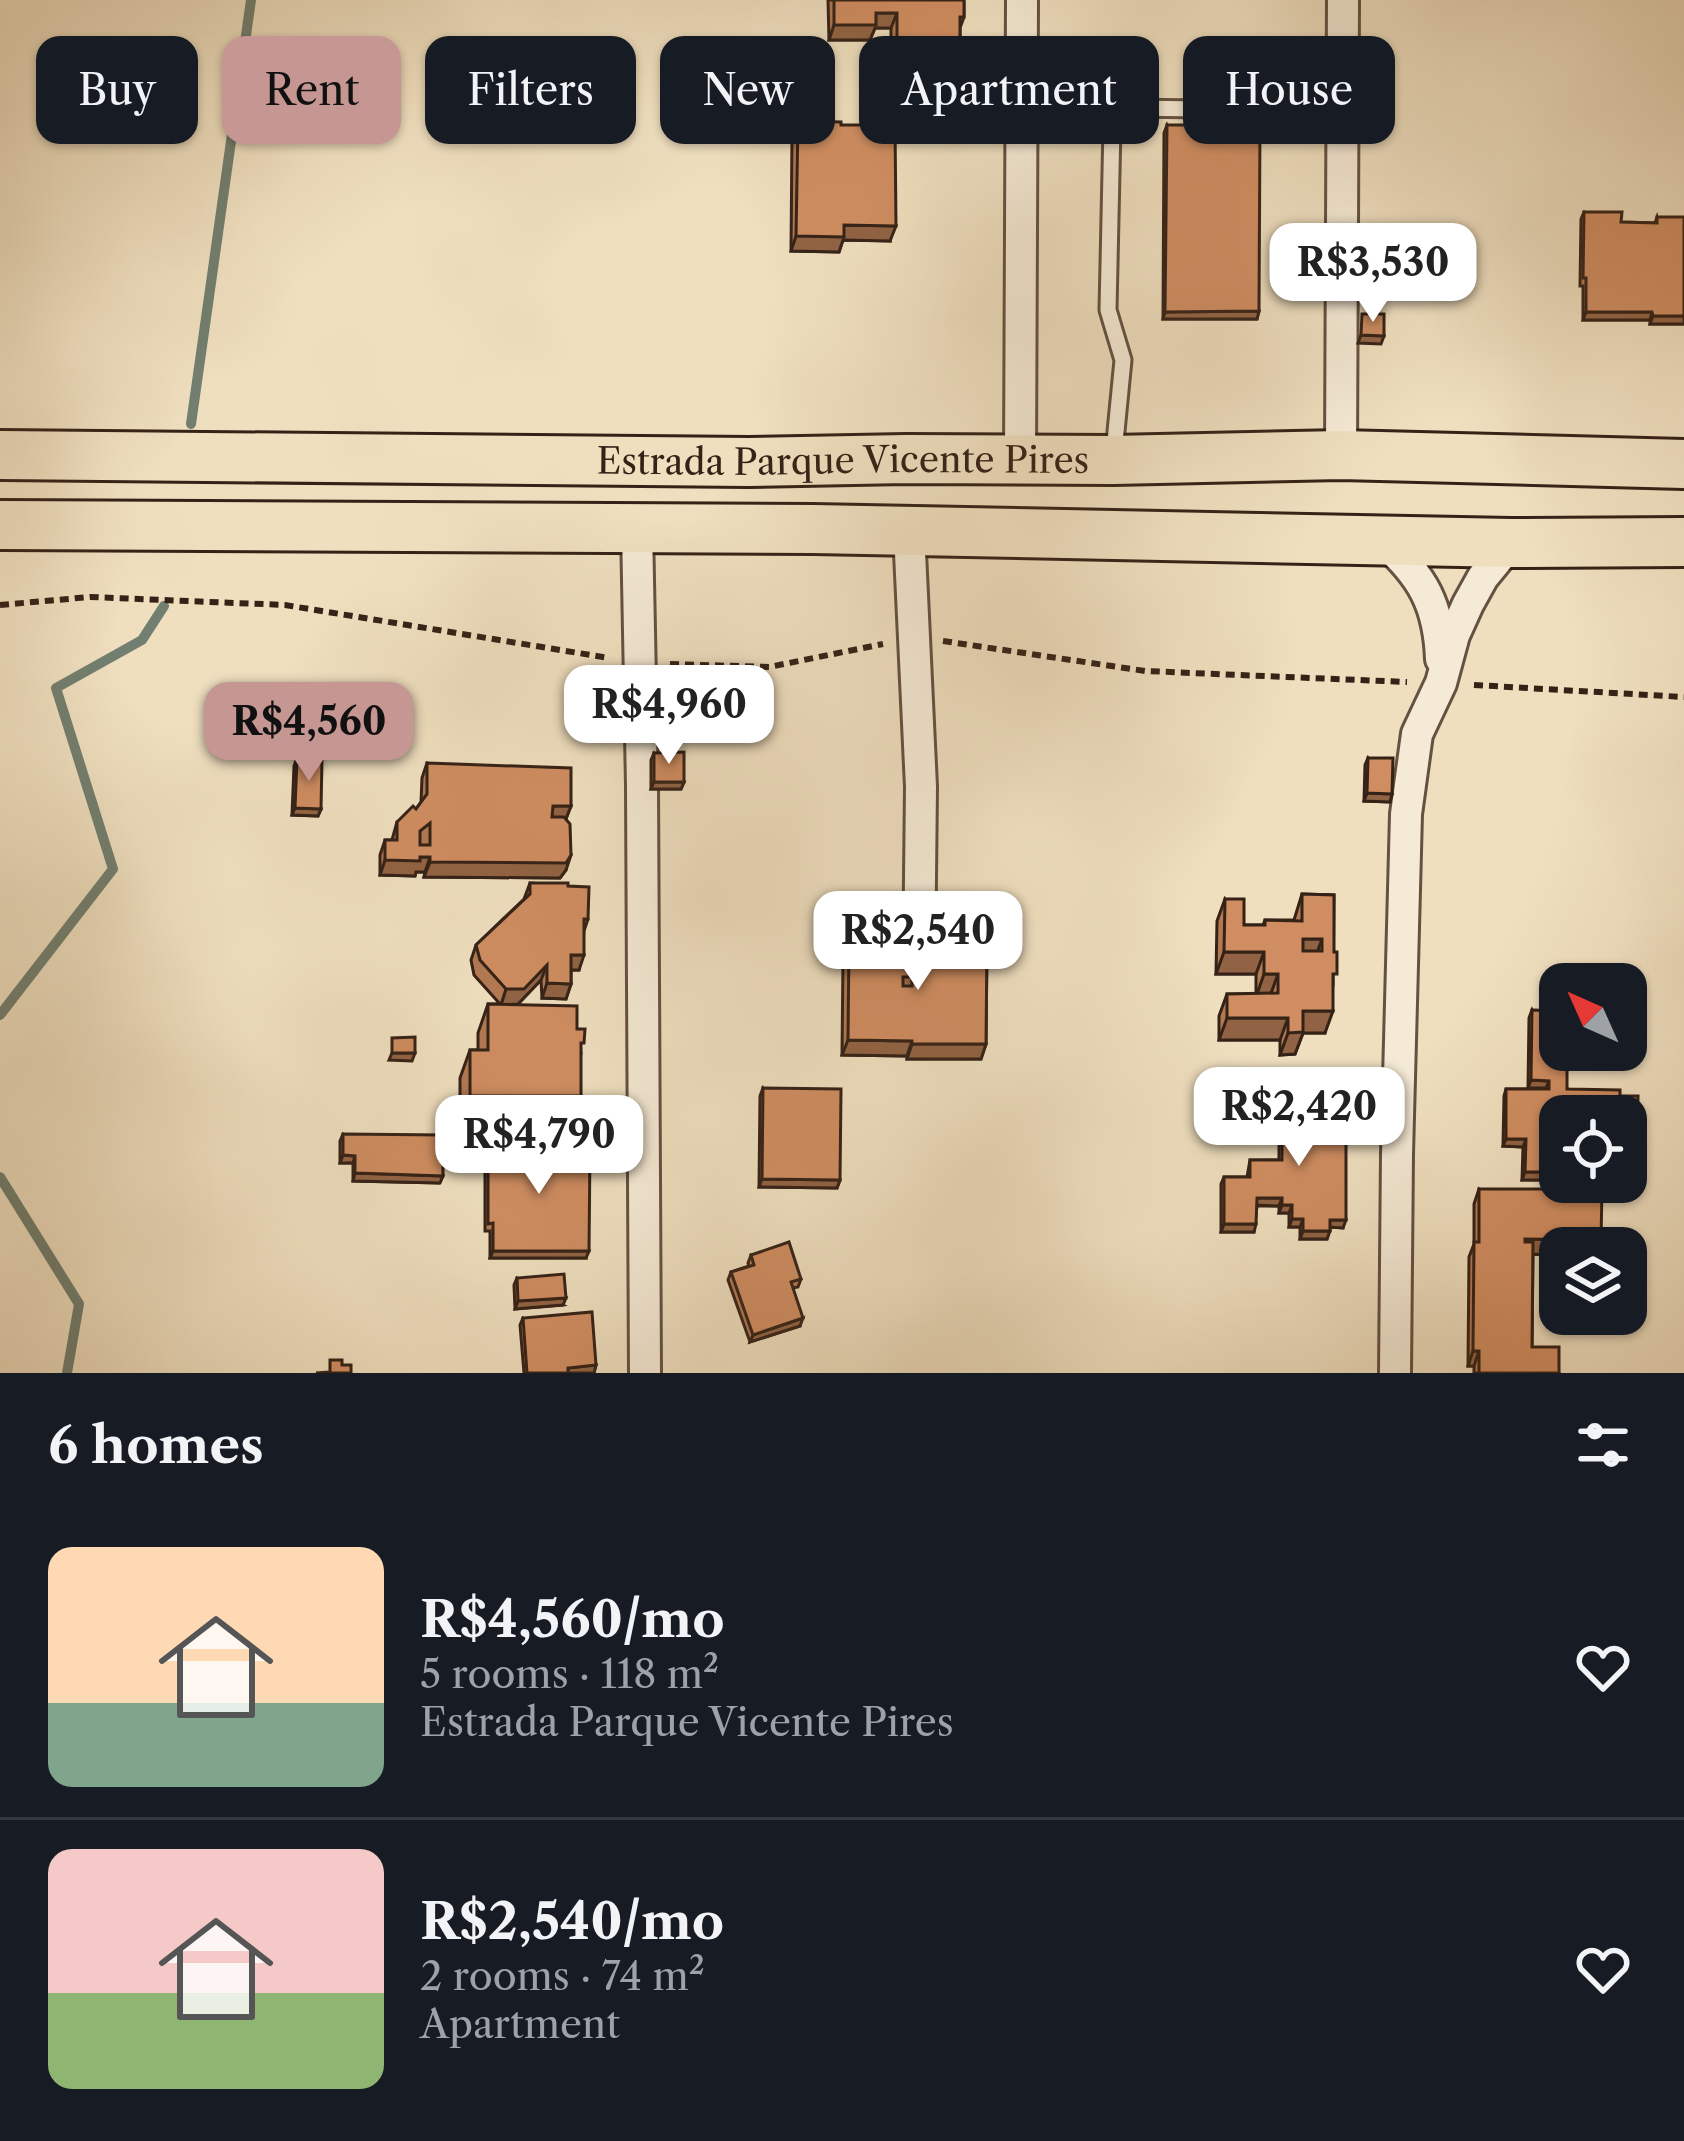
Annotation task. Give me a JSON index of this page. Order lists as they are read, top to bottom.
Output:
{
  "streets": {
    "main road": ["Estrada Parque Vicente Pires"]
  },
  "north": "top left",
  "page": {
    "chip": [
      "Buy",
      "Rent",
      "Filters",
      "New",
      "Apartment",
      "House"
    ],
    "price": [
      "R$3,530",
      "R$4,960",
      "R$4,560",
      "R$2,540",
      "R$2,420",
      "R$4,790"
    ],
    "heading": "6 homes",
    "list": [
      {
        "name": "R$4,560/mo",
        "note": "5 rooms · 118 m² · Estrada Parque Vicente Pires"
      },
      {
        "name": "R$2,540/mo",
        "note": "2 rooms · 74 m² · Apartment"
      }
    ]
  }
}
